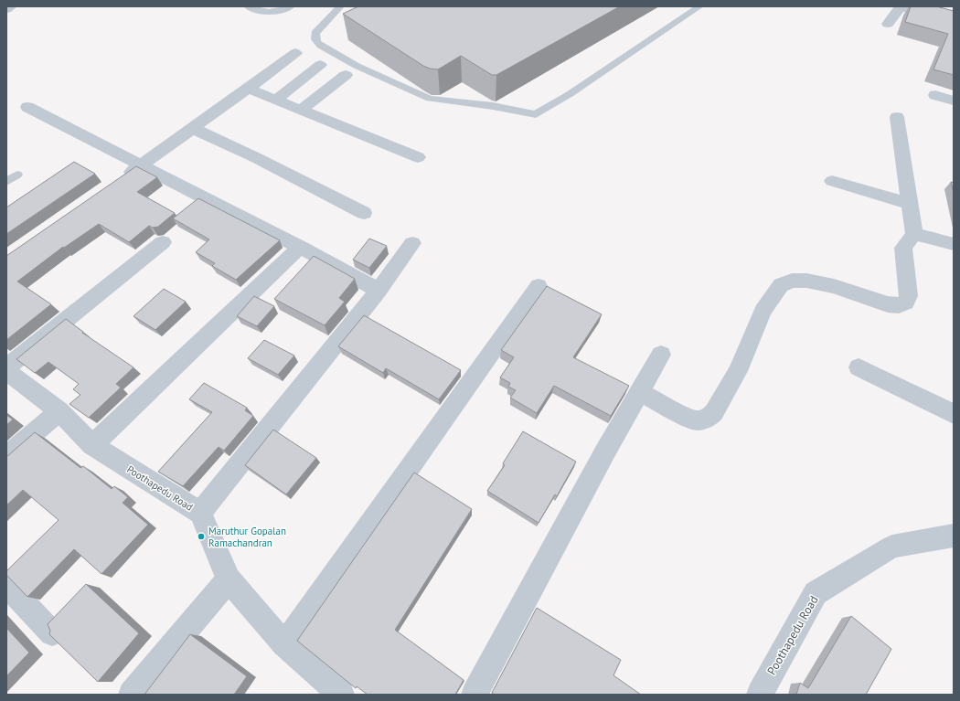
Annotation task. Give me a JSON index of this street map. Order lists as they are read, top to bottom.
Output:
{
  "streets": {
    "street": ["Poothapedu Road"]
  },
  "places": ["Maruthur Gopalan Ramachandran"]
}
